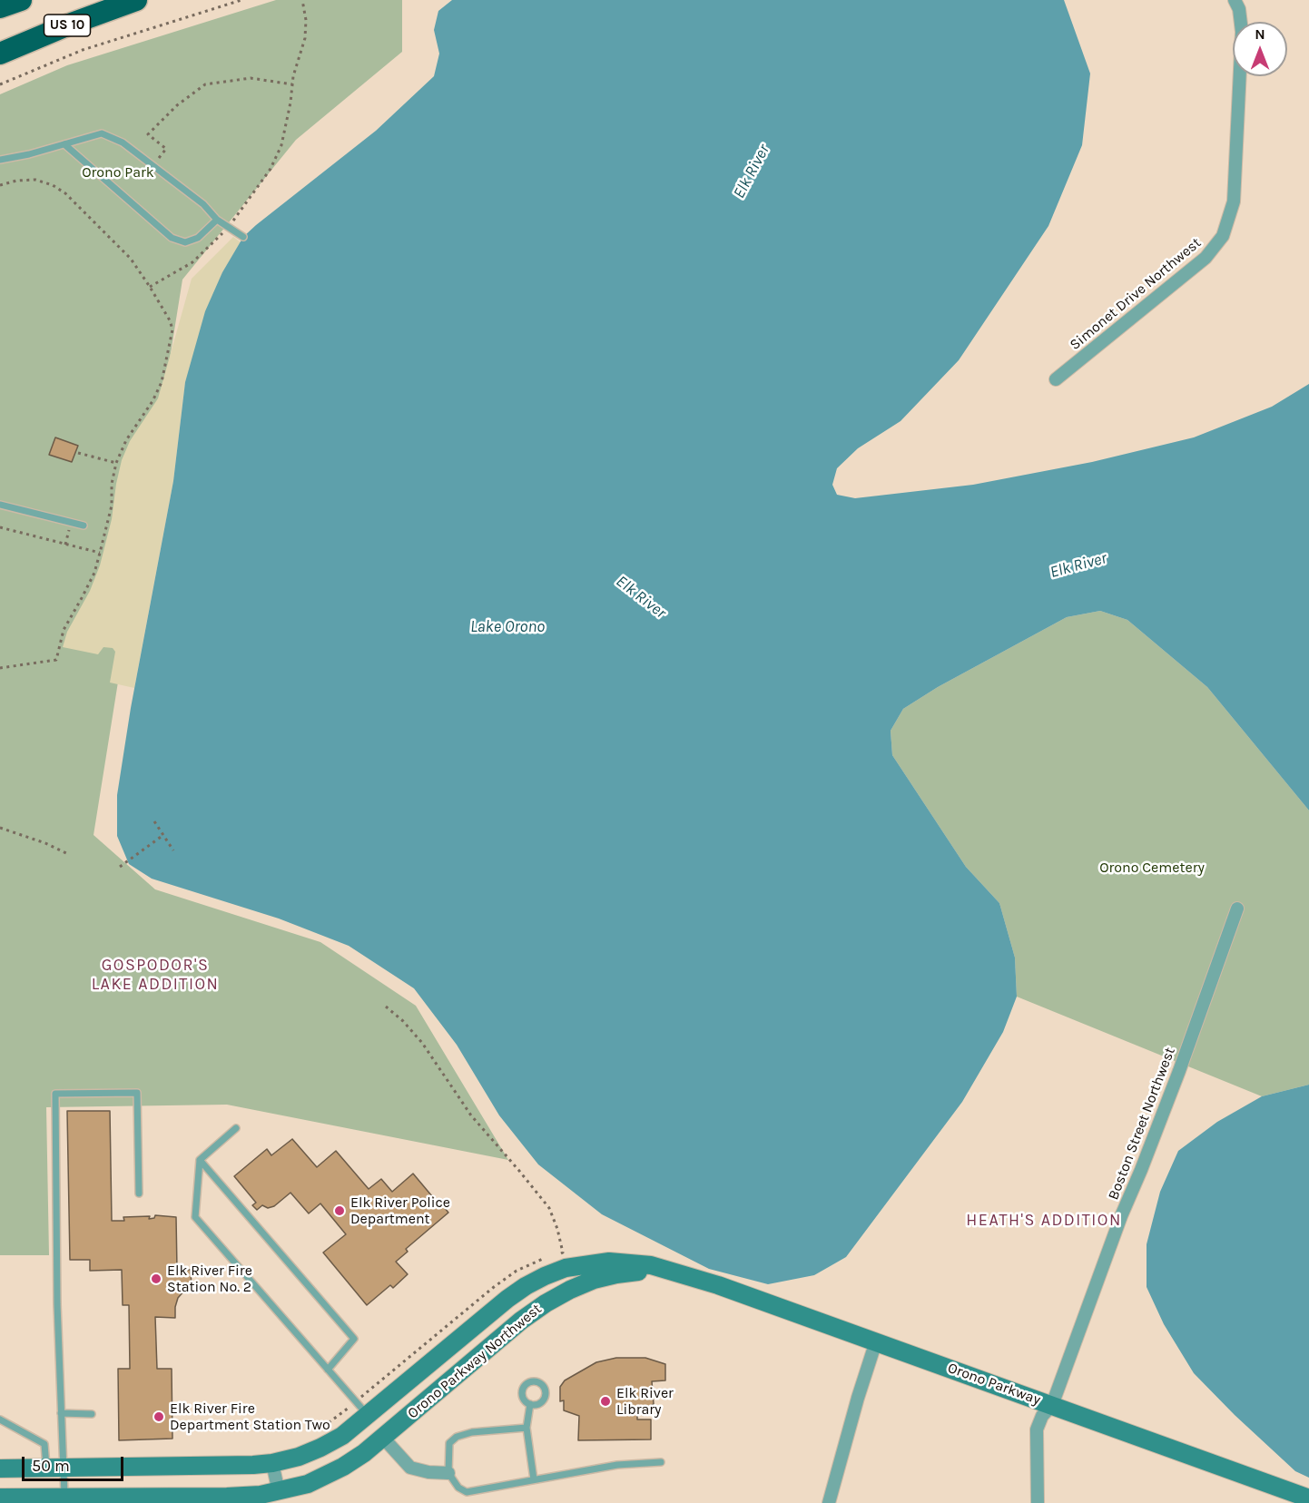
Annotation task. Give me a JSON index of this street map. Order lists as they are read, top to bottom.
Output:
{
  "streets": {
    "highway": ["US 10"],
    "street": [
      "Simonet Drive Northwest",
      "Boston Street Northwest",
      "Orono Parkway Northwest",
      "Orono Parkway"
    ]
  },
  "crossings": [
    ["Boston Street Northwest", "Orono Parkway"],
    ["Orono Parkway Northwest", "Orono Parkway"]
  ],
  "districts": ["GOSPODOR'S LAKE ADDITION", "HEATH'S ADDITION"],
  "water": ["Elk River", "Lake Orono"],
  "parks": ["Orono Park", "Orono Cemetery"],
  "places": [
    "Elk River Police Department",
    "Elk River Fire Station No. 2",
    "Elk River Library",
    "Elk River Fire Department Station Two"
  ],
  "scale_bar": "50 m",
  "north": "top"
}
